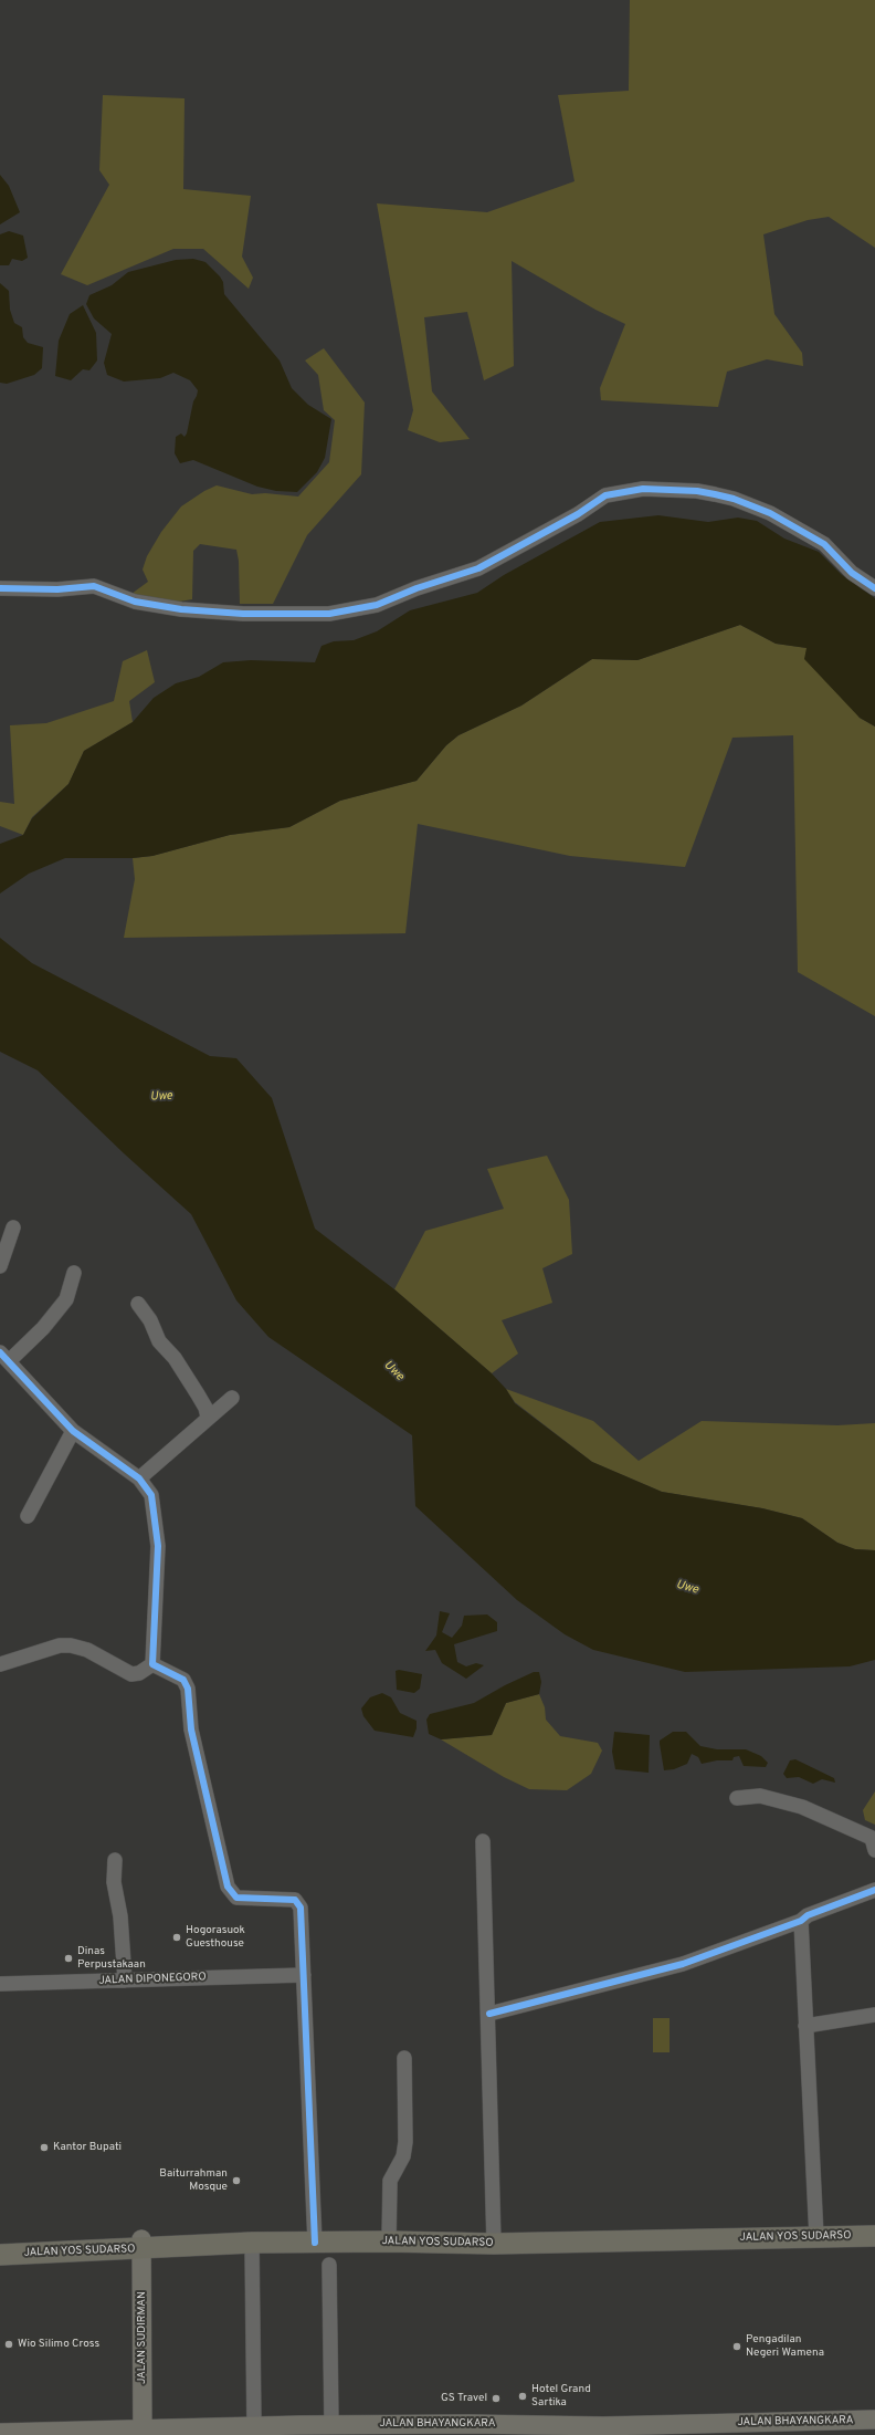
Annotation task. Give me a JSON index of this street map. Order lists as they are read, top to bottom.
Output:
{
  "streets": {
    "highway": ["JALAN YOS SUDARSO"],
    "main road": ["JALAN SUDIRMAN", "JALAN BHAYANGKARA"],
    "street": ["JALAN DIPONEGORO"]
  },
  "crossings": [
    ["JALAN YOS SUDARSO", "JALAN SUDIRMAN"],
    ["JALAN SUDIRMAN", "JALAN BHAYANGKARA"]
  ],
  "water": ["Uwe"],
  "places": [
    "Hogorasuok Guesthouse",
    "Dinas Perpustakaan",
    "Kantor Bupati",
    "Baiturrahman Mosque",
    "Wio Silimo Cross",
    "Pengadilan Negeri Wamena",
    "Hotel Grand Sartika",
    "GS Travel"
  ]
}
